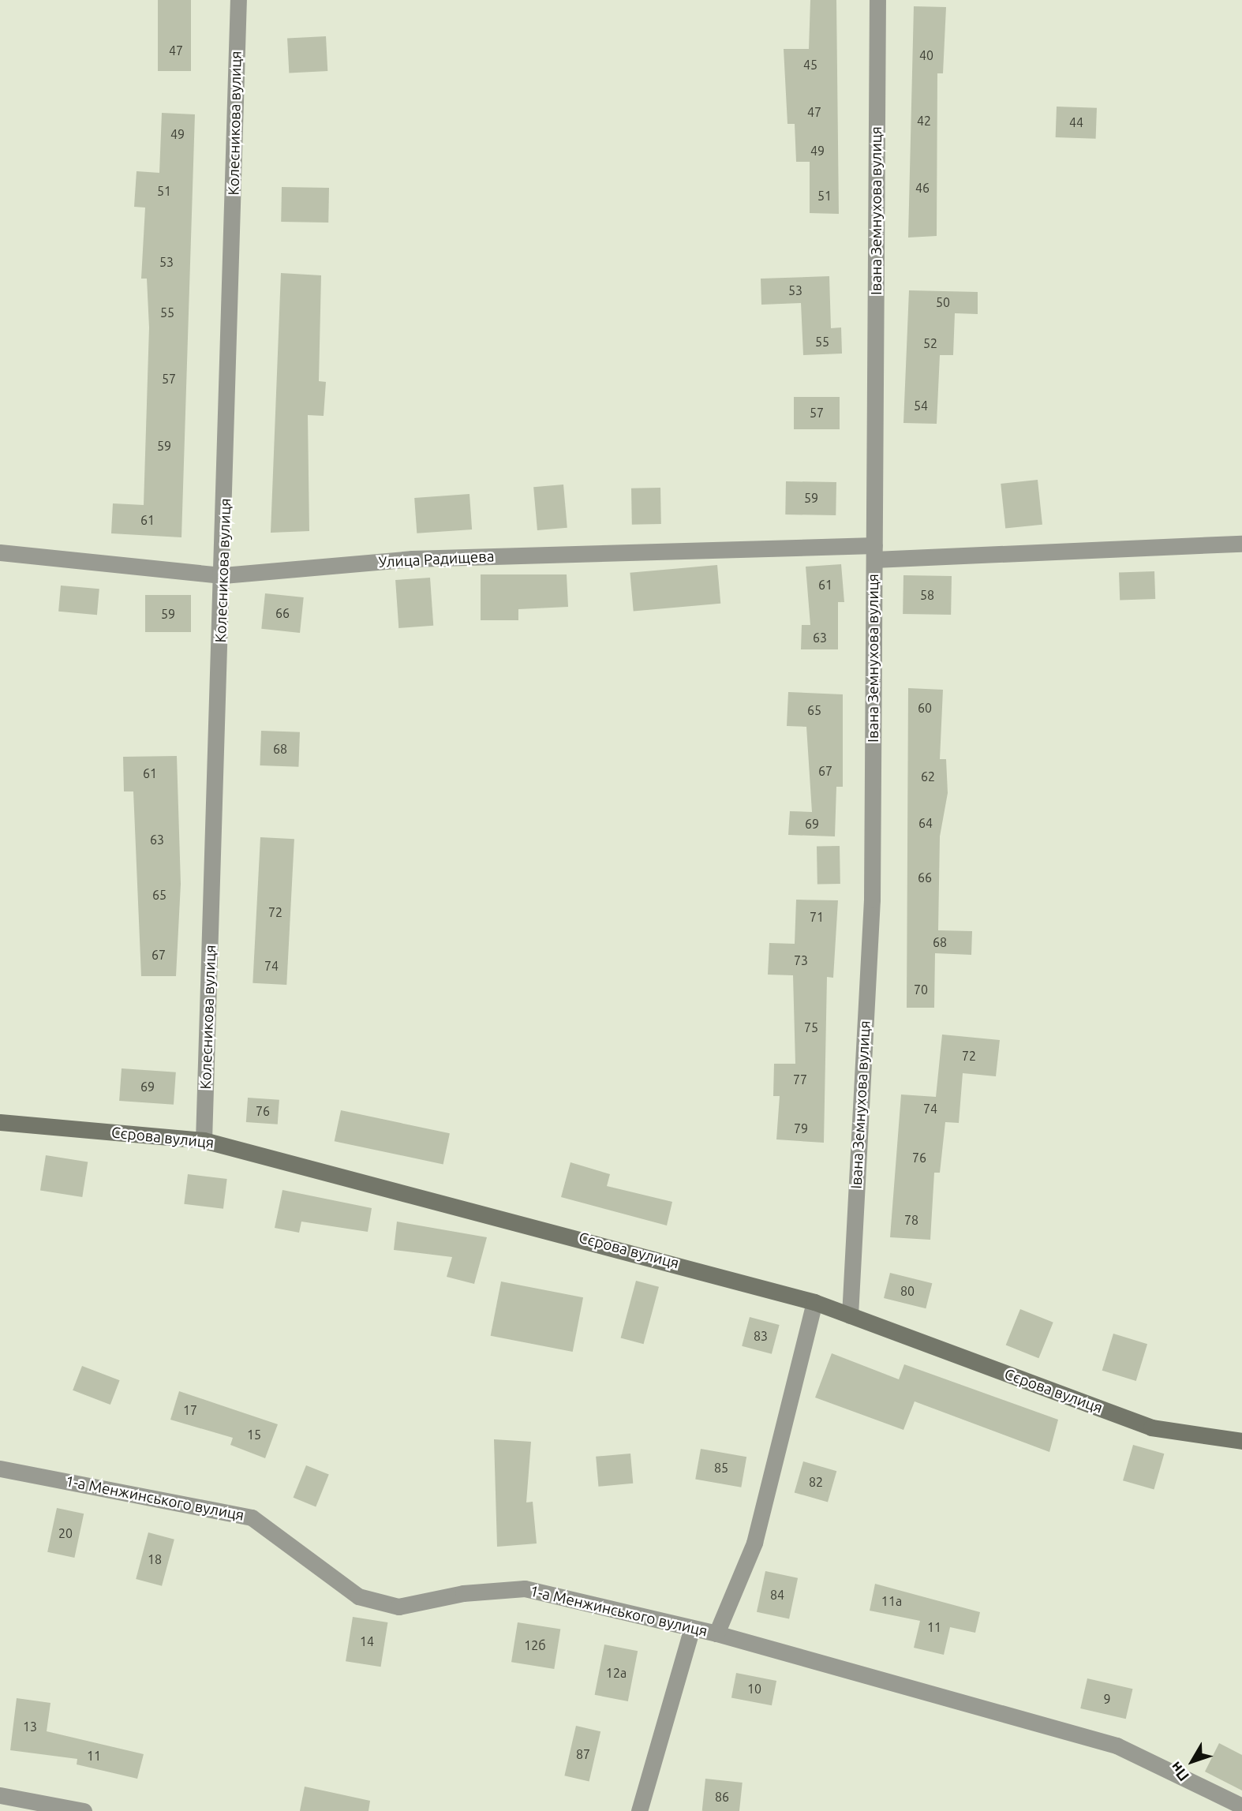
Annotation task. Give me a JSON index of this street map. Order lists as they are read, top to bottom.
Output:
{
  "streets": {
    "street": [
      "Колесникова вулиця",
      "Івана Земнухова вулиця",
      "Улица Радищева",
      "Сєрова вулиця",
      "1-а Менжинського вулиця"
    ]
  },
  "crossings": [
    ["Колесникова вулиця", "Улица Радищева"],
    ["Колесникова вулиця", "Сєрова вулиця"],
    ["Івана Земнухова вулиця", "Улица Радищева"],
    ["Івана Земнухова вулиця", "Сєрова вулиця"]
  ],
  "house_numbers": [
    "47",
    "40",
    "45",
    "47",
    "42",
    "44",
    "49",
    "49",
    "46",
    "51",
    "51",
    "53",
    "53",
    "50",
    "55",
    "55",
    "52",
    "57",
    "54",
    "57",
    "59",
    "59",
    "61",
    "61",
    "58",
    "66",
    "59",
    "63",
    "60",
    "65",
    "68",
    "67",
    "61",
    "62",
    "64",
    "69",
    "63",
    "66",
    "65",
    "72",
    "71",
    "68",
    "67",
    "73",
    "74",
    "70",
    "75",
    "72",
    "77",
    "69",
    "74",
    "76",
    "79",
    "76",
    "78",
    "80",
    "83",
    "17",
    "15",
    "85",
    "82",
    "20",
    "18",
    "84",
    "11а",
    "11",
    "14",
    "12б",
    "12а",
    "10",
    "9",
    "13",
    "87",
    "11",
    "86"
  ],
  "north": "bottom left"
}
